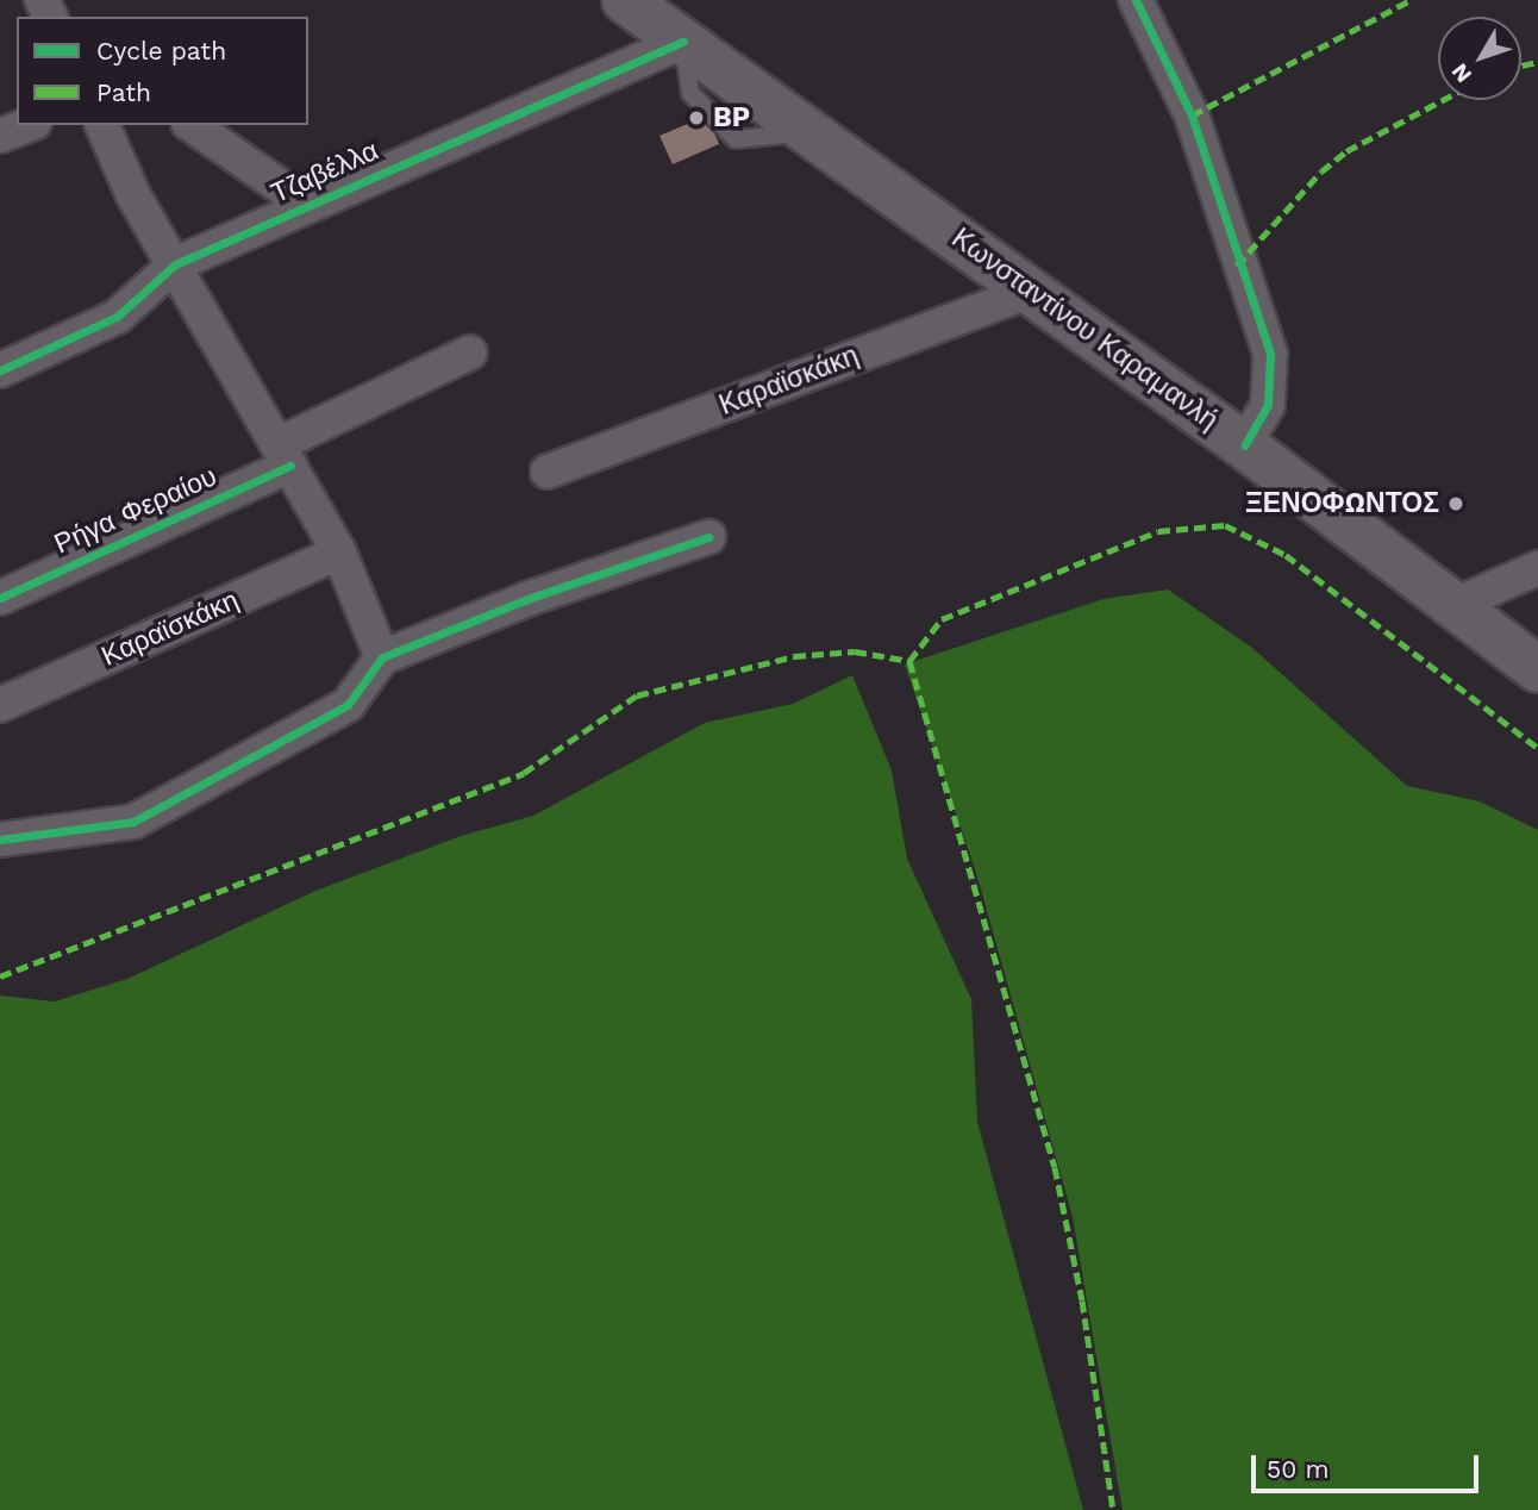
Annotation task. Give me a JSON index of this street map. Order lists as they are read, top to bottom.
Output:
{
  "streets": {
    "main road": ["Κωνσταντίνου Καραμανλή"],
    "street": ["Τζαβέλλα", "Καραϊσκάκη", "Ρήγα Φεραίου"]
  },
  "crossings": [
    ["Τζαβέλλα", "Κωνσταντίνου Καραμανλή"],
    ["Κωνσταντίνου Καραμανλή", "Καραϊσκάκη"]
  ],
  "places": ["BP", "ΞΕΝΟΦΩΝΤΟΣ"],
  "legend": ["Cycle path", "Path"],
  "scale_bar": "50 m",
  "north": "bottom left"
}
